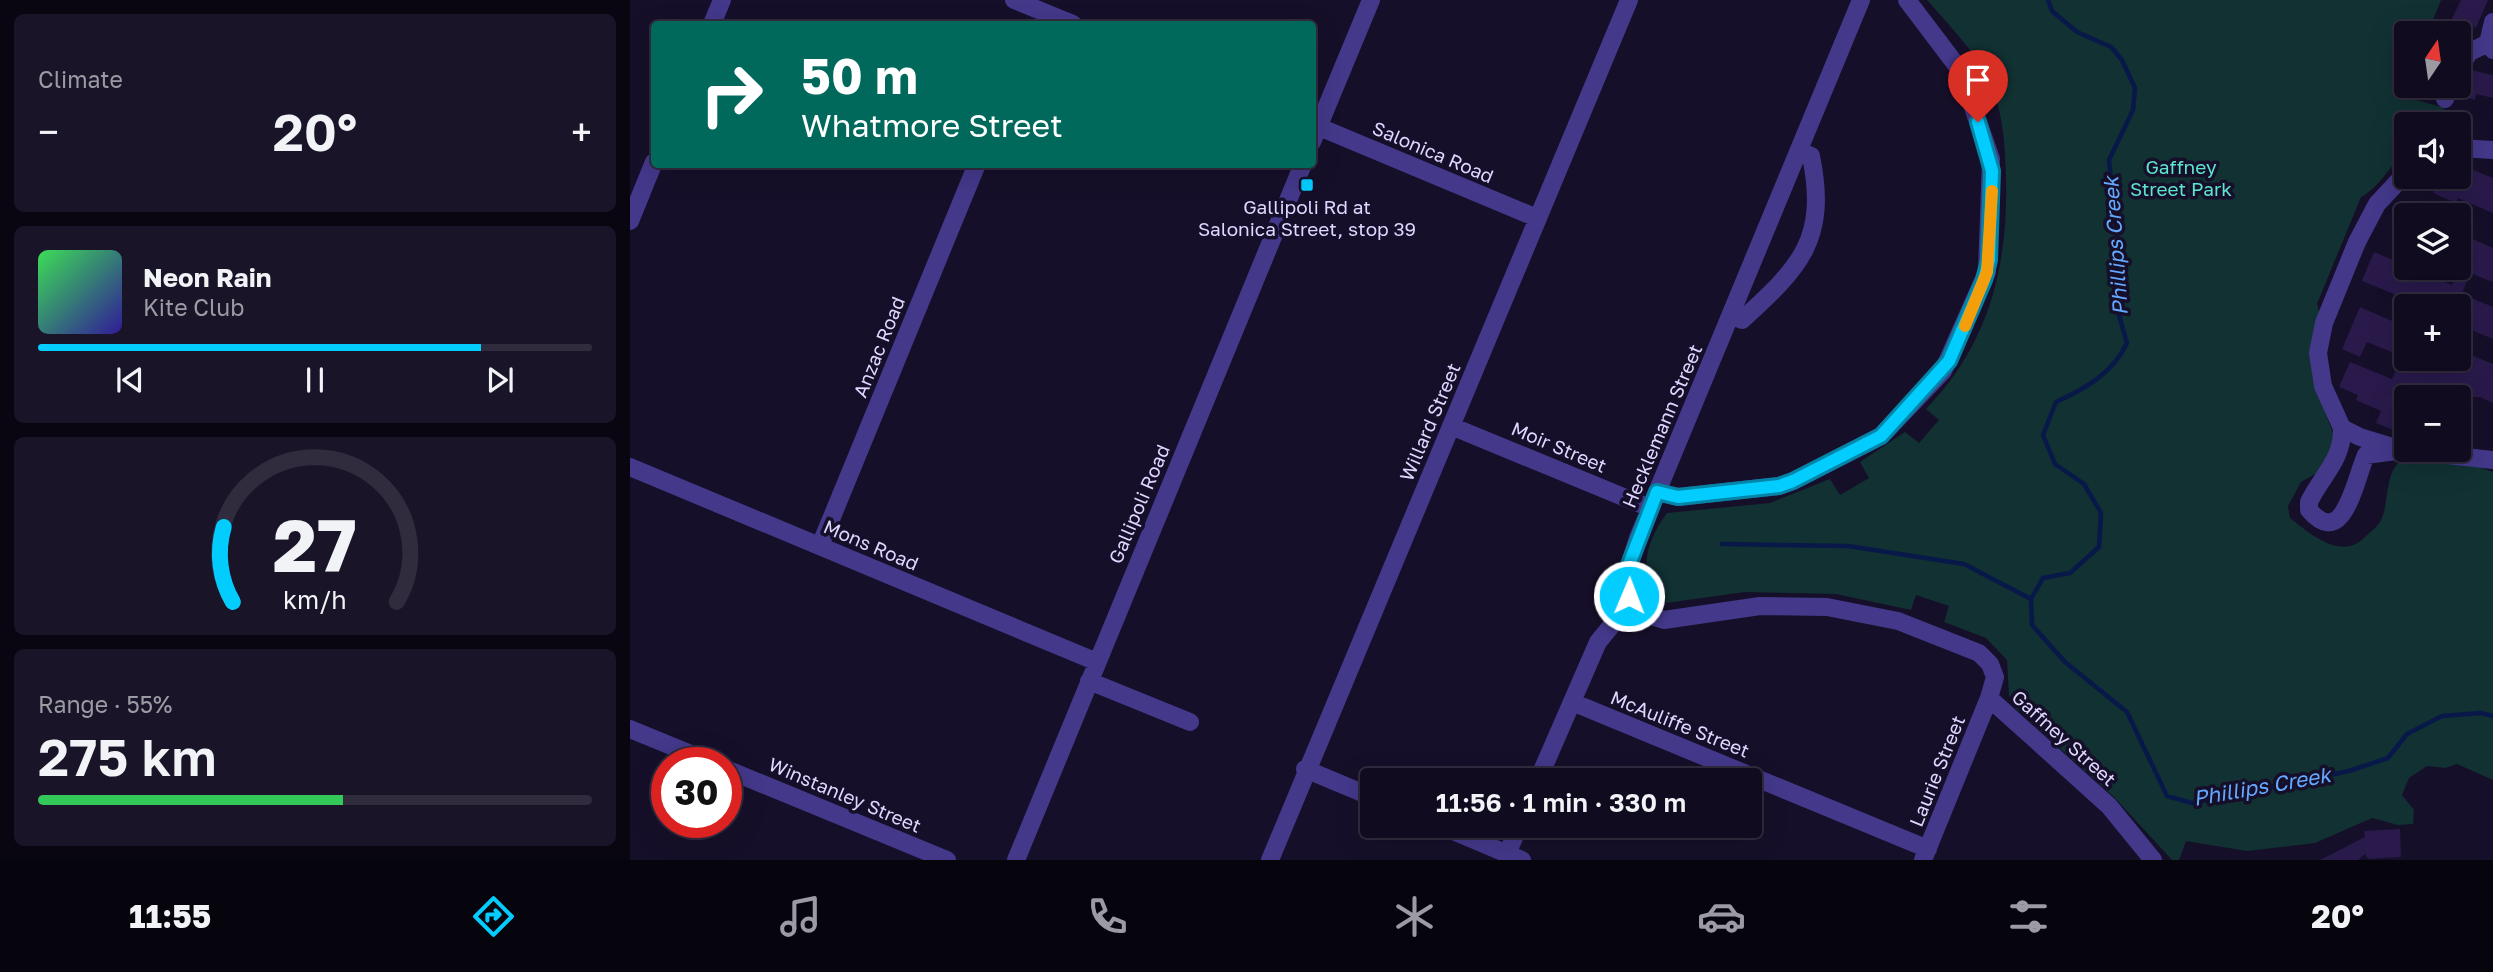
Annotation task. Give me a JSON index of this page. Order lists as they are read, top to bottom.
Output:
{
  "streets": {
    "street": [
      "Salonica Road",
      "Anzac Road",
      "Willard Street",
      "Hecklemann Street",
      "Moir Street",
      "Gallipoli Road",
      "Mons Road",
      "McAuliffe Street",
      "Gaffney Street",
      "Laurie Street",
      "Winstanley Street"
    ]
  },
  "crossings": [
    ["Salonica Road", "Willard Street"],
    ["Anzac Road", "Mons Road"],
    ["Willard Street", "Moir Street"],
    ["Hecklemann Street", "Moir Street"],
    ["Hecklemann Street", "Gaffney Street"],
    ["Gallipoli Road", "Mons Road"],
    ["McAuliffe Street", "Laurie Street"],
    ["Gaffney Street", "Laurie Street"]
  ],
  "water": ["Phillips Creek"],
  "parks": ["Gaffney Street Park"],
  "places": {
    "transit": ["Gallipoli Rd at Salonica Street, stop 39"]
  },
  "north": "top",
  "page": {
    "tile": [
      "Climate",
      ["Range · 55%", "275 km"]
    ],
    "map_buttons": ["+", "−"],
    "turn": ["50 m", "Whatmore Street"],
    "heat": ["−", "20°", "+"],
    "song": ["Neon Rain", "Kite Club"],
    "limit": "30",
    "trip": "11:56 · 1 min · 330 m",
    "tabs": ["11:55", "20°"],
    "gauge": ["27", "km/h"]
  }
}
